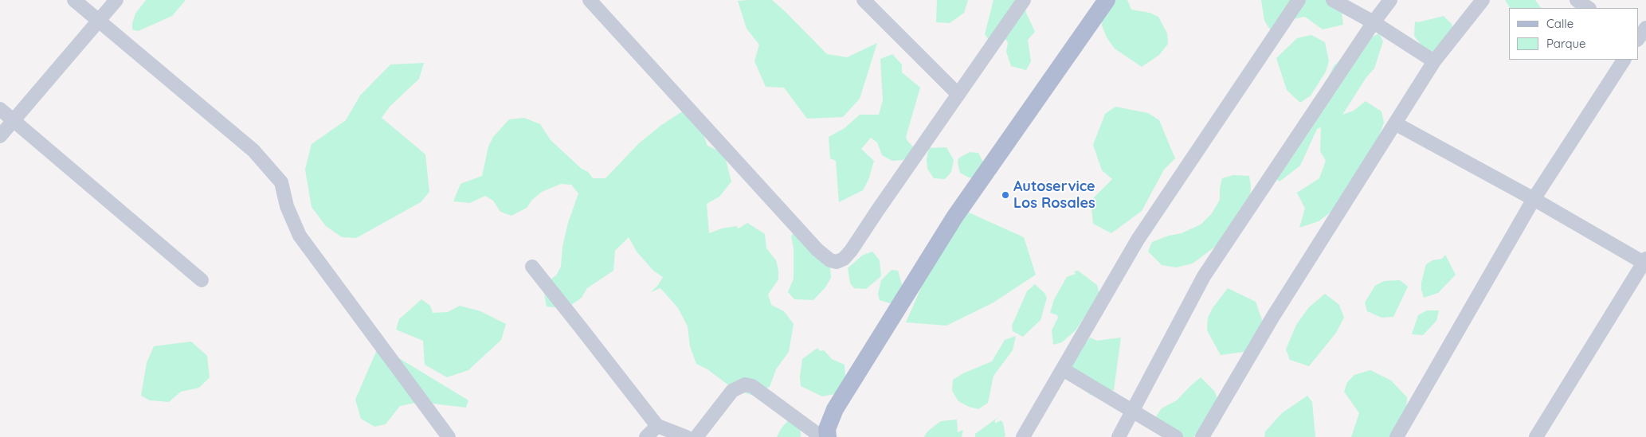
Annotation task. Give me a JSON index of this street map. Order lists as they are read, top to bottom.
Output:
{
  "places": ["Autoservice Los Rosales"],
  "legend": ["Calle", "Parque"]
}
